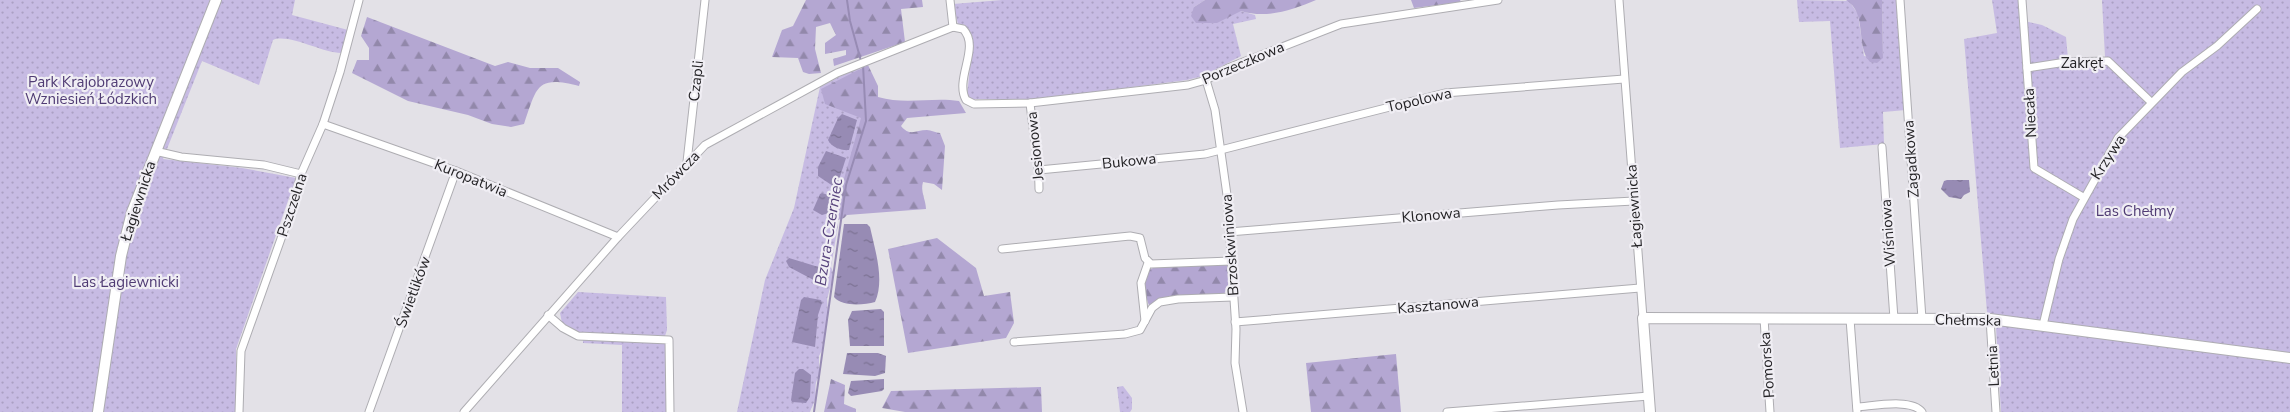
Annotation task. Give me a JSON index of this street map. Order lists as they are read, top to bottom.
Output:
{
  "streets": {
    "street": [
      "Porzeczkowa",
      "Zakręt",
      "Czapli",
      "Topolowa",
      "Niecała",
      "Jesionowa",
      "Krzywa",
      "Zagadkowa",
      "Bukowa",
      "Mrówcza",
      "Kuropatwia",
      "Łagiewnicka",
      "Pszczelna",
      "Klonowa",
      "Wiśniowa",
      "Brzoskwiniowa",
      "Świetlików",
      "Kasztanowa",
      "Chełmska",
      "Pomorska",
      "Letnia"
    ]
  },
  "crossings": [
    ["Porzeczkowa", "Jesionowa"],
    ["Porzeczkowa", "Mrówcza"],
    ["Porzeczkowa", "Brzoskwiniowa"],
    ["Zakręt", "Niecała"],
    ["Zakręt", "Krzywa"],
    ["Czapli", "Mrówcza"],
    ["Topolowa", "Bukowa"],
    ["Topolowa", "Łagiewnicka"],
    ["Topolowa", "Brzoskwiniowa"],
    ["Niecała", "Krzywa"],
    ["Jesionowa", "Bukowa"],
    ["Krzywa", "Chełmska"],
    ["Zagadkowa", "Chełmska"],
    ["Bukowa", "Brzoskwiniowa"],
    ["Mrówcza", "Kuropatwia"],
    ["Kuropatwia", "Pszczelna"],
    ["Kuropatwia", "Świetlików"],
    ["Łagiewnicka", "Klonowa"],
    ["Łagiewnicka", "Kasztanowa"],
    ["Łagiewnicka", "Chełmska"],
    ["Klonowa", "Brzoskwiniowa"],
    ["Wiśniowa", "Chełmska"],
    ["Brzoskwiniowa", "Kasztanowa"],
    ["Chełmska", "Pomorska"],
    ["Chełmska", "Letnia"]
  ],
  "water": ["Bzura-Czerniec"],
  "parks": ["Park Krajobrazowy Wzniesień Łódzkich", "Las Chełmy", "Las Łagiewnicki"]
}
